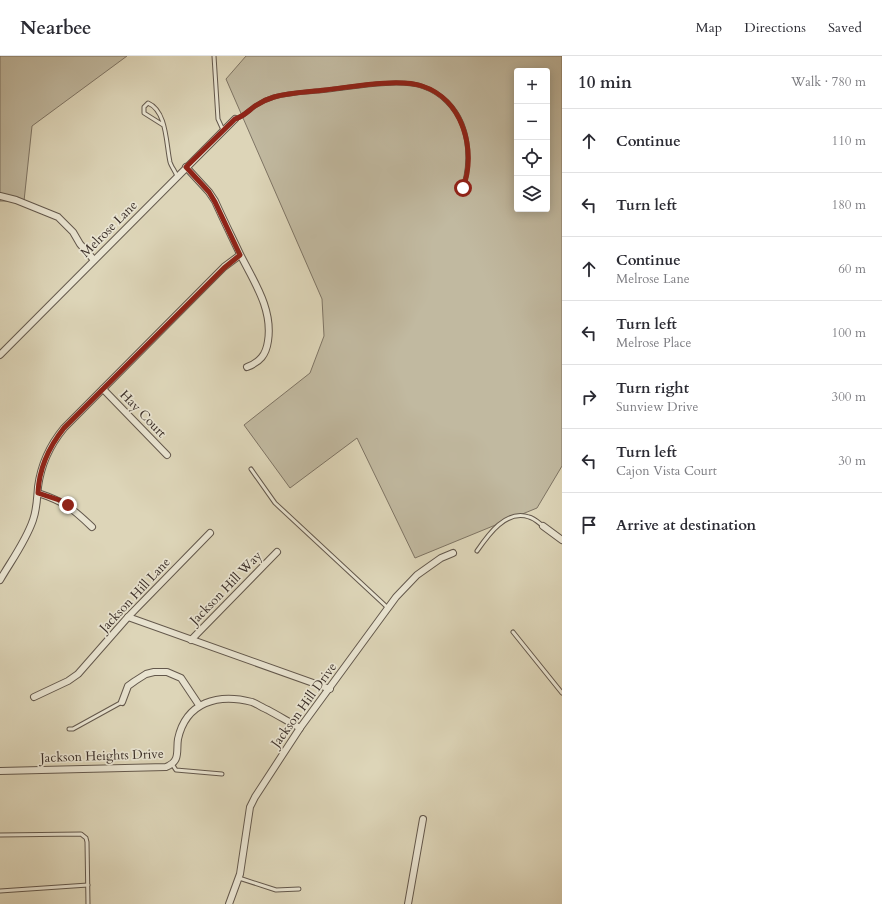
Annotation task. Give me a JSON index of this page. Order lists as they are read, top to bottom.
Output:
{
  "streets": {
    "street": [
      "Melrose Lane",
      "Hay Court",
      "Jackson Hill Way",
      "Jackson Hill Lane",
      "Jackson Hill Drive",
      "Jackson Heights Drive"
    ]
  },
  "crossings": [
    ["Jackson Hill Drive", "Jackson Heights Drive"]
  ],
  "page": {
    "header": "Nearbee",
    "nav": ["Map", "Directions", "Saved"],
    "heading": ["10 min", "Walk · 780 m"],
    "map_buttons": ["+", "−"],
    "list": [
      ["Continue", "110 m"],
      ["Turn left", "180 m"],
      ["Continue", "Melrose Lane", "60 m"],
      ["Turn left", "Melrose Place", "100 m"],
      ["Turn right", "Sunview Drive", "300 m"],
      ["Turn left", "Cajon Vista Court", "30 m"],
      "Arrive at destination"
    ]
  }
}
